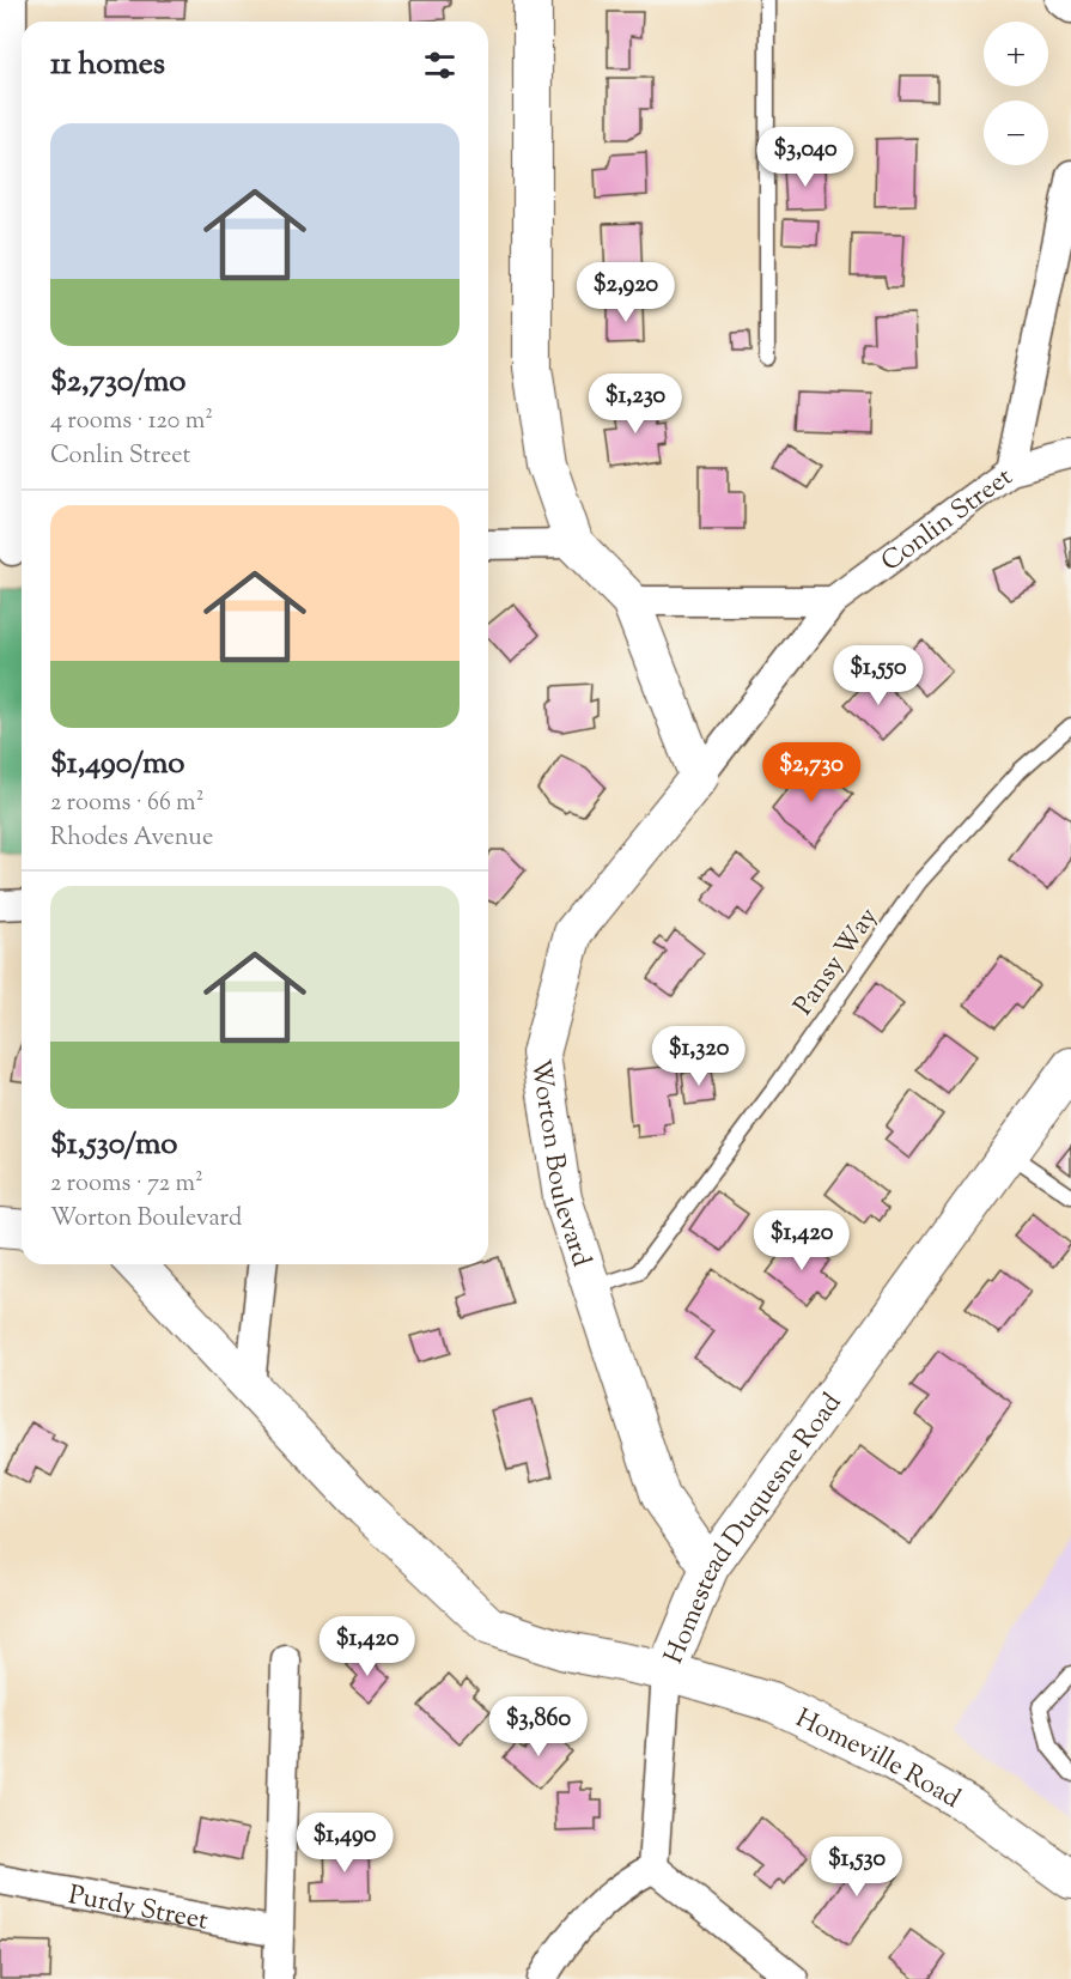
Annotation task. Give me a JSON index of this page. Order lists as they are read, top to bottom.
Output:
{
  "streets": {
    "street": [
      "Conlin Street",
      "Worton Boulevard",
      "Homestead Duquesne Road",
      "Homeville Road",
      "Purdy Street"
    ],
    "lane": ["Pansy Way"]
  },
  "crossings": [
    ["Conlin Street", "Worton Boulevard"],
    ["Pansy Way", "Worton Boulevard"],
    ["Worton Boulevard", "Homestead Duquesne Road"],
    ["Homestead Duquesne Road", "Homeville Road"]
  ],
  "page": {
    "map_buttons": ["+", "−"],
    "heading": "11 homes",
    "list": [
      {
        "name": "$2,730/mo",
        "note": "4 rooms · 120 m² · Conlin Street"
      },
      {
        "name": "$1,490/mo",
        "note": "2 rooms · 66 m² · Rhodes Avenue"
      },
      {
        "name": "$1,530/mo",
        "note": "2 rooms · 72 m² · Worton Boulevard"
      }
    ],
    "price": [
      "$3,040",
      "$2,920",
      "$1,230",
      "$1,550",
      "$2,730",
      "$1,320",
      "$1,420",
      "$1,420",
      "$3,860",
      "$1,490",
      "$1,530"
    ]
  }
}
